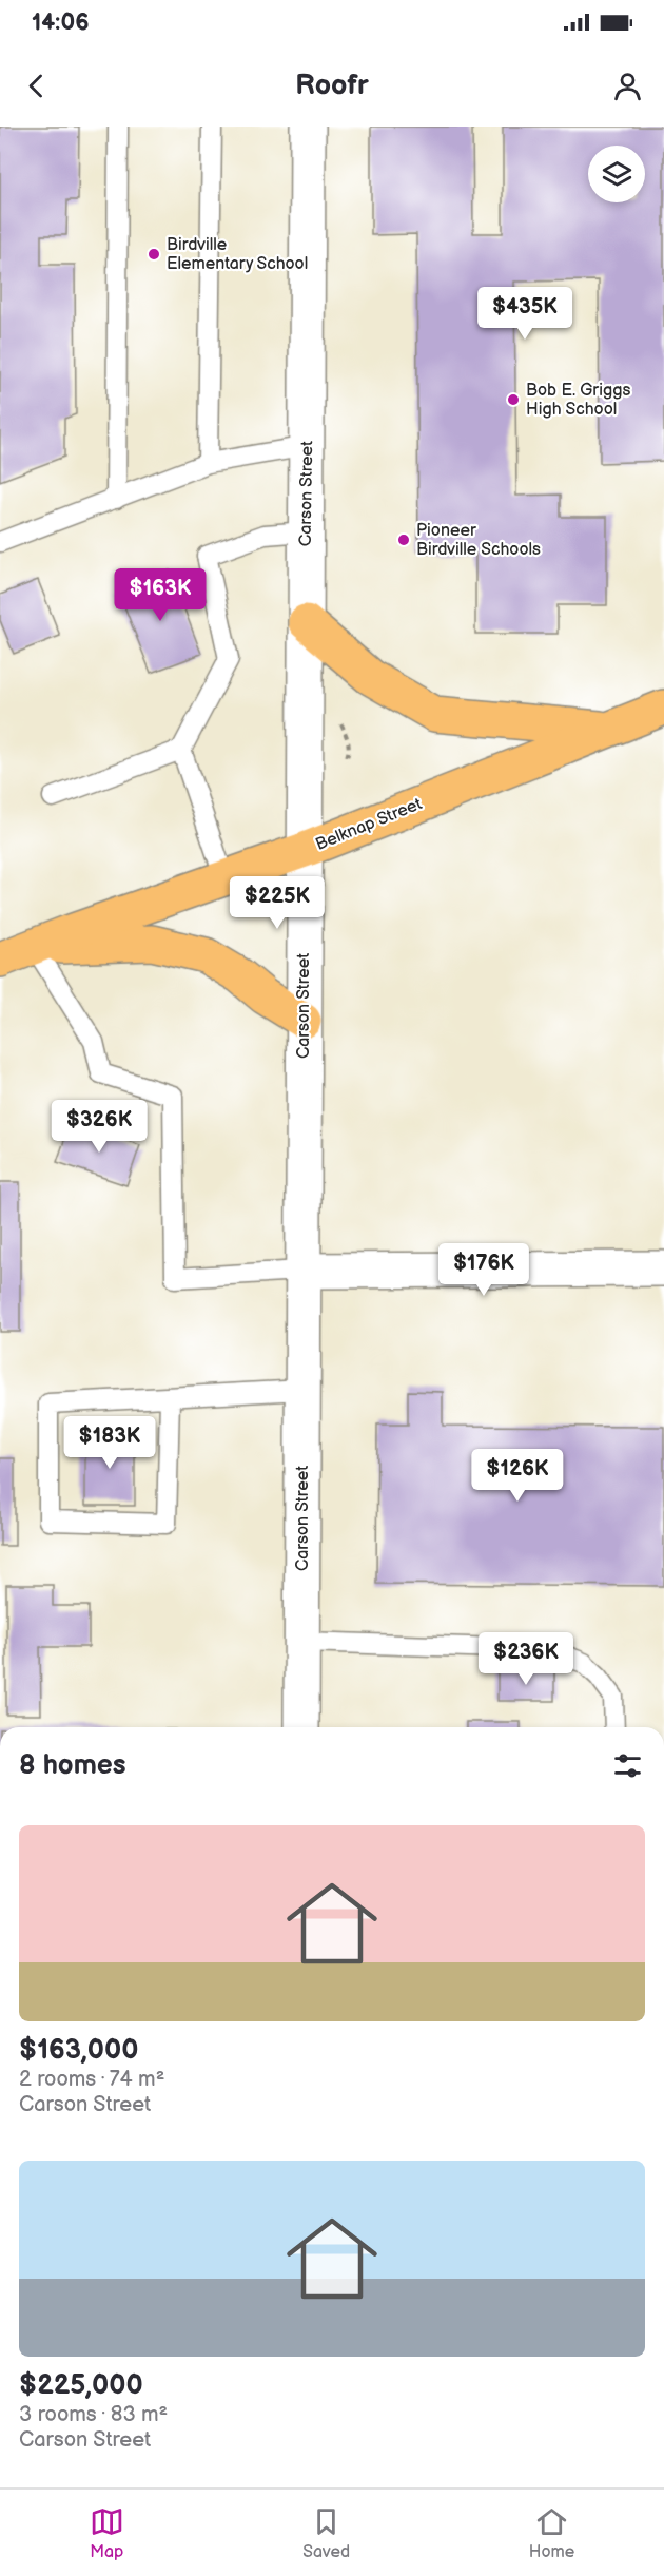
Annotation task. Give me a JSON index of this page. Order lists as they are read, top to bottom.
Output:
{
  "streets": {
    "main road": ["Belknap Street"],
    "street": ["Carson Street"]
  },
  "crossings": [
    ["Carson Street", "Belknap Street"]
  ],
  "places": ["Birdville Elementary School", "Bob E. Griggs High School", "Pioneer Birdville Schools"],
  "page": {
    "status": "14:06",
    "header": "Roofr",
    "price": [
      "$435K",
      "$163K",
      "$225K",
      "$326K",
      "$176K",
      "$183K",
      "$126K",
      "$236K"
    ],
    "heading": "8 homes",
    "list": [
      {
        "name": "$163,000",
        "note": "2 rooms · 74 m² · Carson Street"
      },
      {
        "name": "$225,000",
        "note": "3 rooms · 83 m² · Carson Street"
      }
    ],
    "tabs": ["Map", "Saved", "Home"]
  }
}
